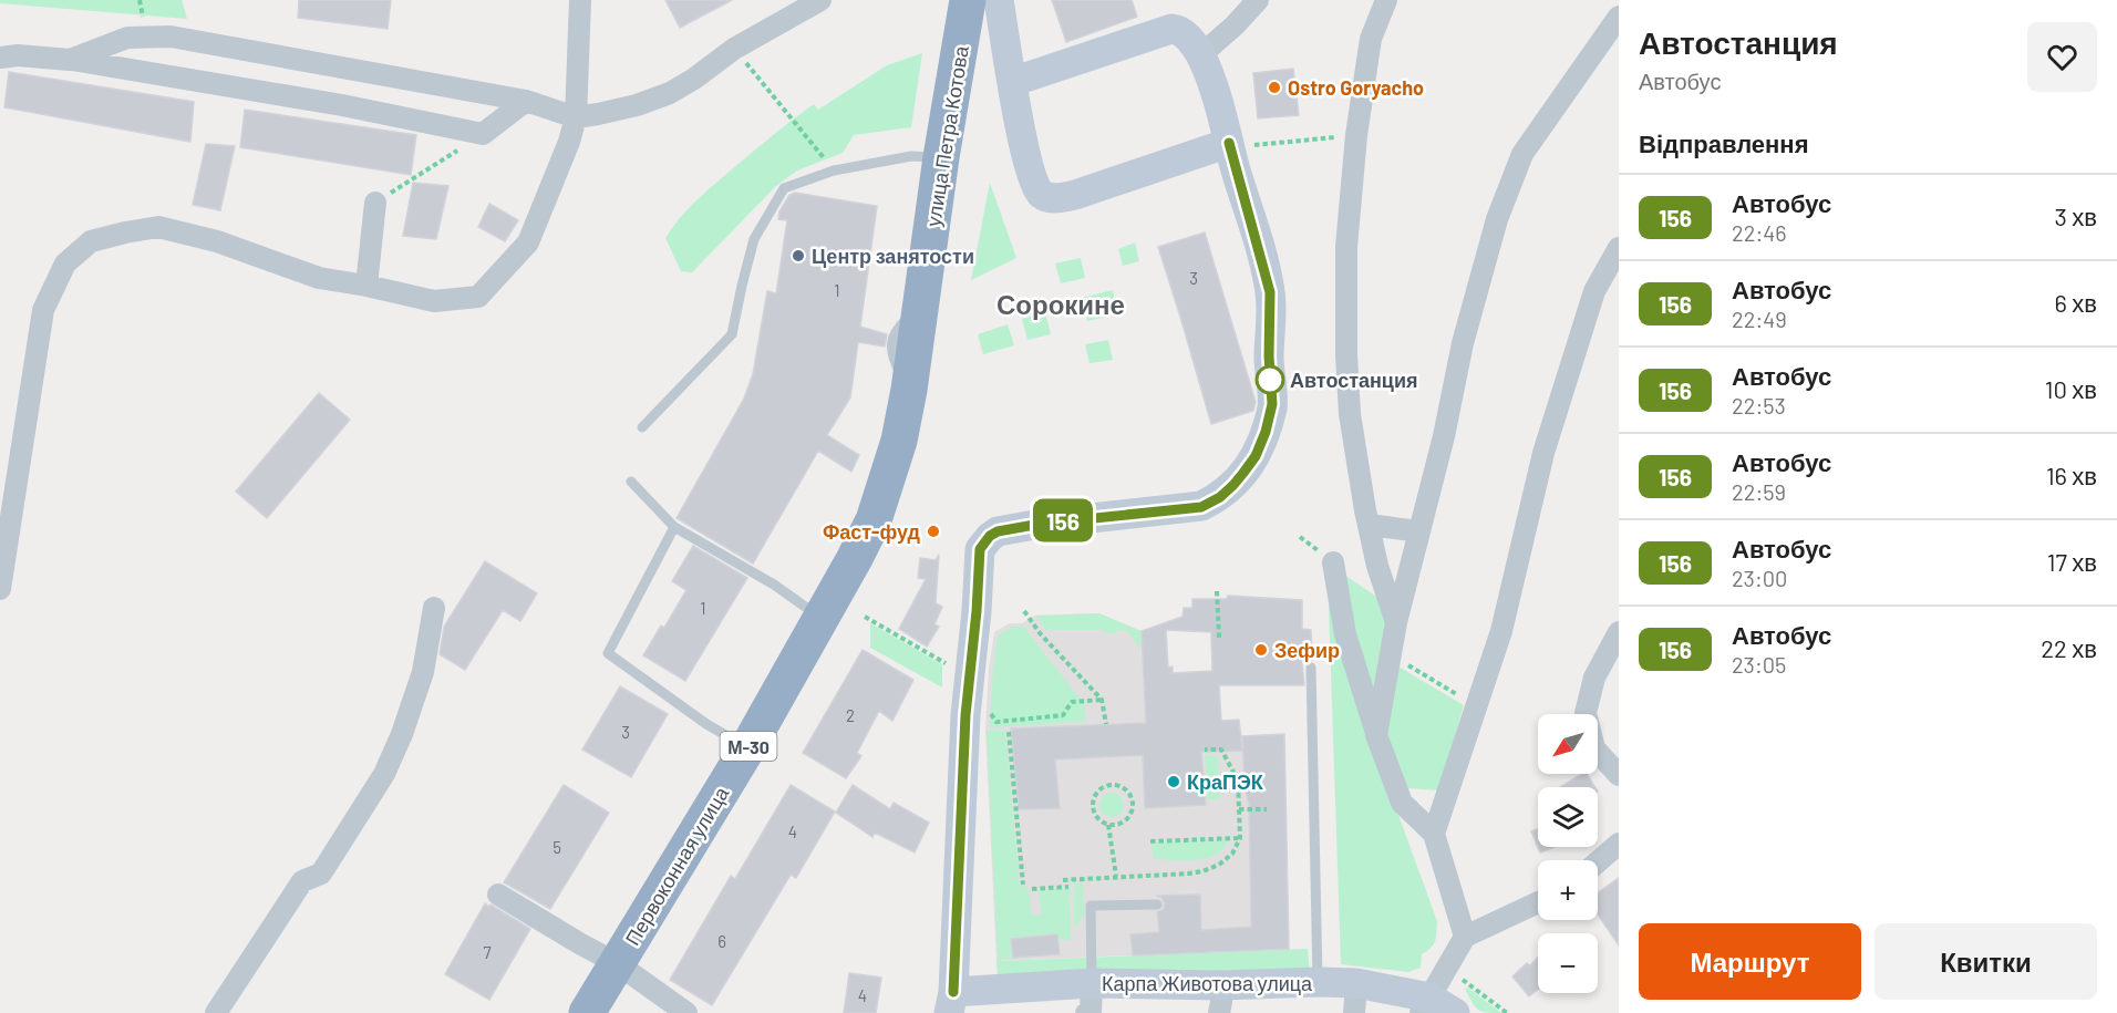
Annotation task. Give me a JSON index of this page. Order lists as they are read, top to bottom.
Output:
{
  "streets": {
    "highway": ["улица Петра Котова", "М-30", "Первоконная улица"],
    "main road": ["Карпа Животова улица"]
  },
  "crossings": [
    ["улица Петра Котова", "Первоконная улица"]
  ],
  "districts": ["Сорокине"],
  "places": [
    "Ostro Goryacho",
    "Центр занятости",
    "Автостанция",
    "Фаст-фуд",
    "Зефир",
    "КраПЭК"
  ],
  "lines": ["bus line 156"],
  "house_numbers": [
    "3",
    "1",
    "1",
    "2",
    "3",
    "4",
    "5",
    "6",
    "7",
    "4"
  ],
  "north": "bottom left",
  "page": {
    "on_map": "156",
    "heading": [
      ["Автостанция", "Автобус"],
      "Відправлення"
    ],
    "list": [
      {
        "mark": "156",
        "name": "Автобус",
        "note": "22:46",
        "value": "3 хв"
      },
      {
        "mark": "156",
        "name": "Автобус",
        "note": "22:49",
        "value": "6 хв"
      },
      {
        "mark": "156",
        "name": "Автобус",
        "note": "22:53",
        "value": "10 хв"
      },
      {
        "mark": "156",
        "name": "Автобус",
        "note": "22:59",
        "value": "16 хв"
      },
      {
        "mark": "156",
        "name": "Автобус",
        "note": "23:00",
        "value": "17 хв"
      },
      {
        "mark": "156",
        "name": "Автобус",
        "note": "23:05",
        "value": "22 хв"
      }
    ],
    "map_buttons": ["+", "−"],
    "buttons": ["Маршрут", "Квитки"]
  }
}
